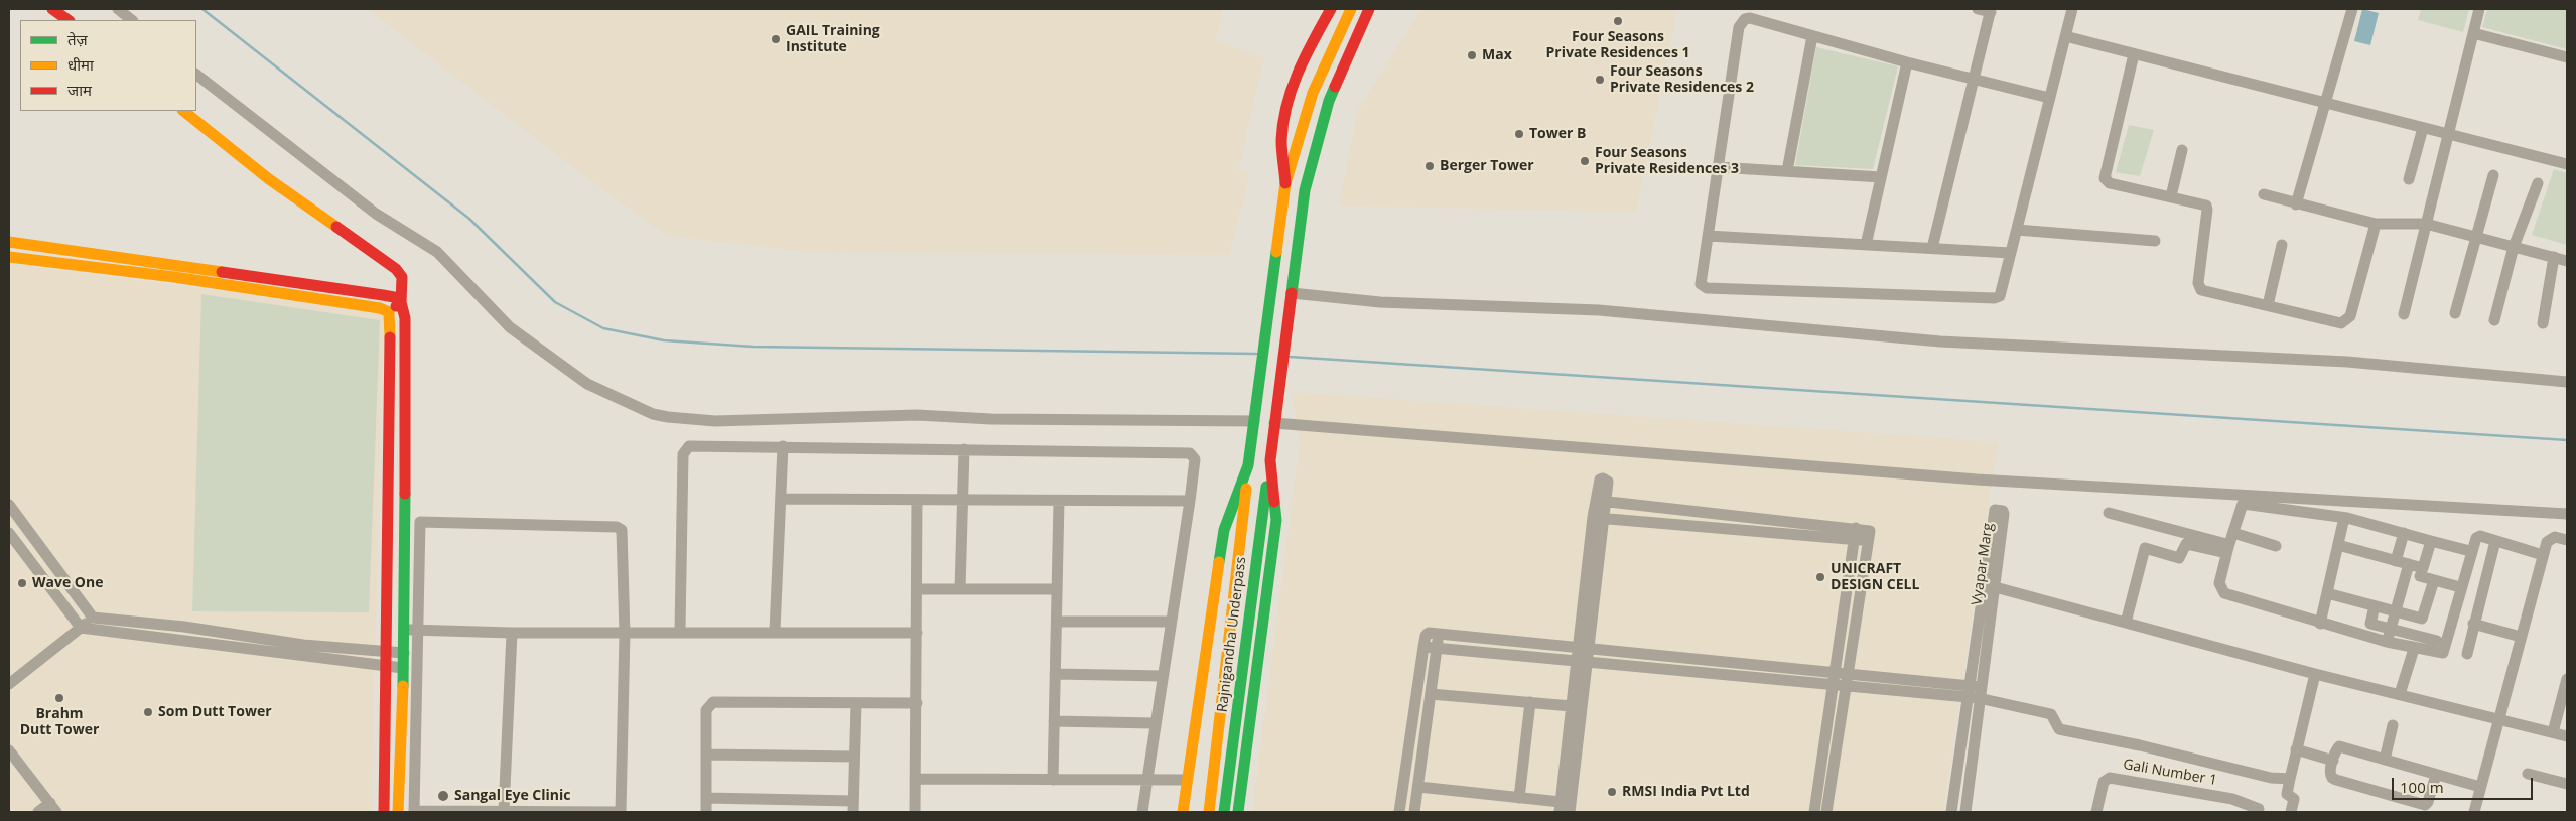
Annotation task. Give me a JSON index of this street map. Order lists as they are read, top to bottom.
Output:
{
  "streets": {
    "main road": ["Rajnigandha Underpass"],
    "street": ["Vyapar Marg", "Gali Number 1"]
  },
  "places": [
    "Four Seasons Private Residences 1",
    "GAIL Training Institute",
    "Max",
    "Four Seasons Private Residences 2",
    "Tower B",
    "Four Seasons Private Residences 3",
    "Berger Tower",
    "UNICRAFT DESIGN CELL",
    "Wave One",
    "Brahm Dutt Tower",
    "Som Dutt Tower",
    "RMSI India Pvt Ltd",
    "Sangal Eye Clinic"
  ],
  "legend": ["तेज़", "धीमा", "जाम"],
  "scale_bar": "100 m"
}
